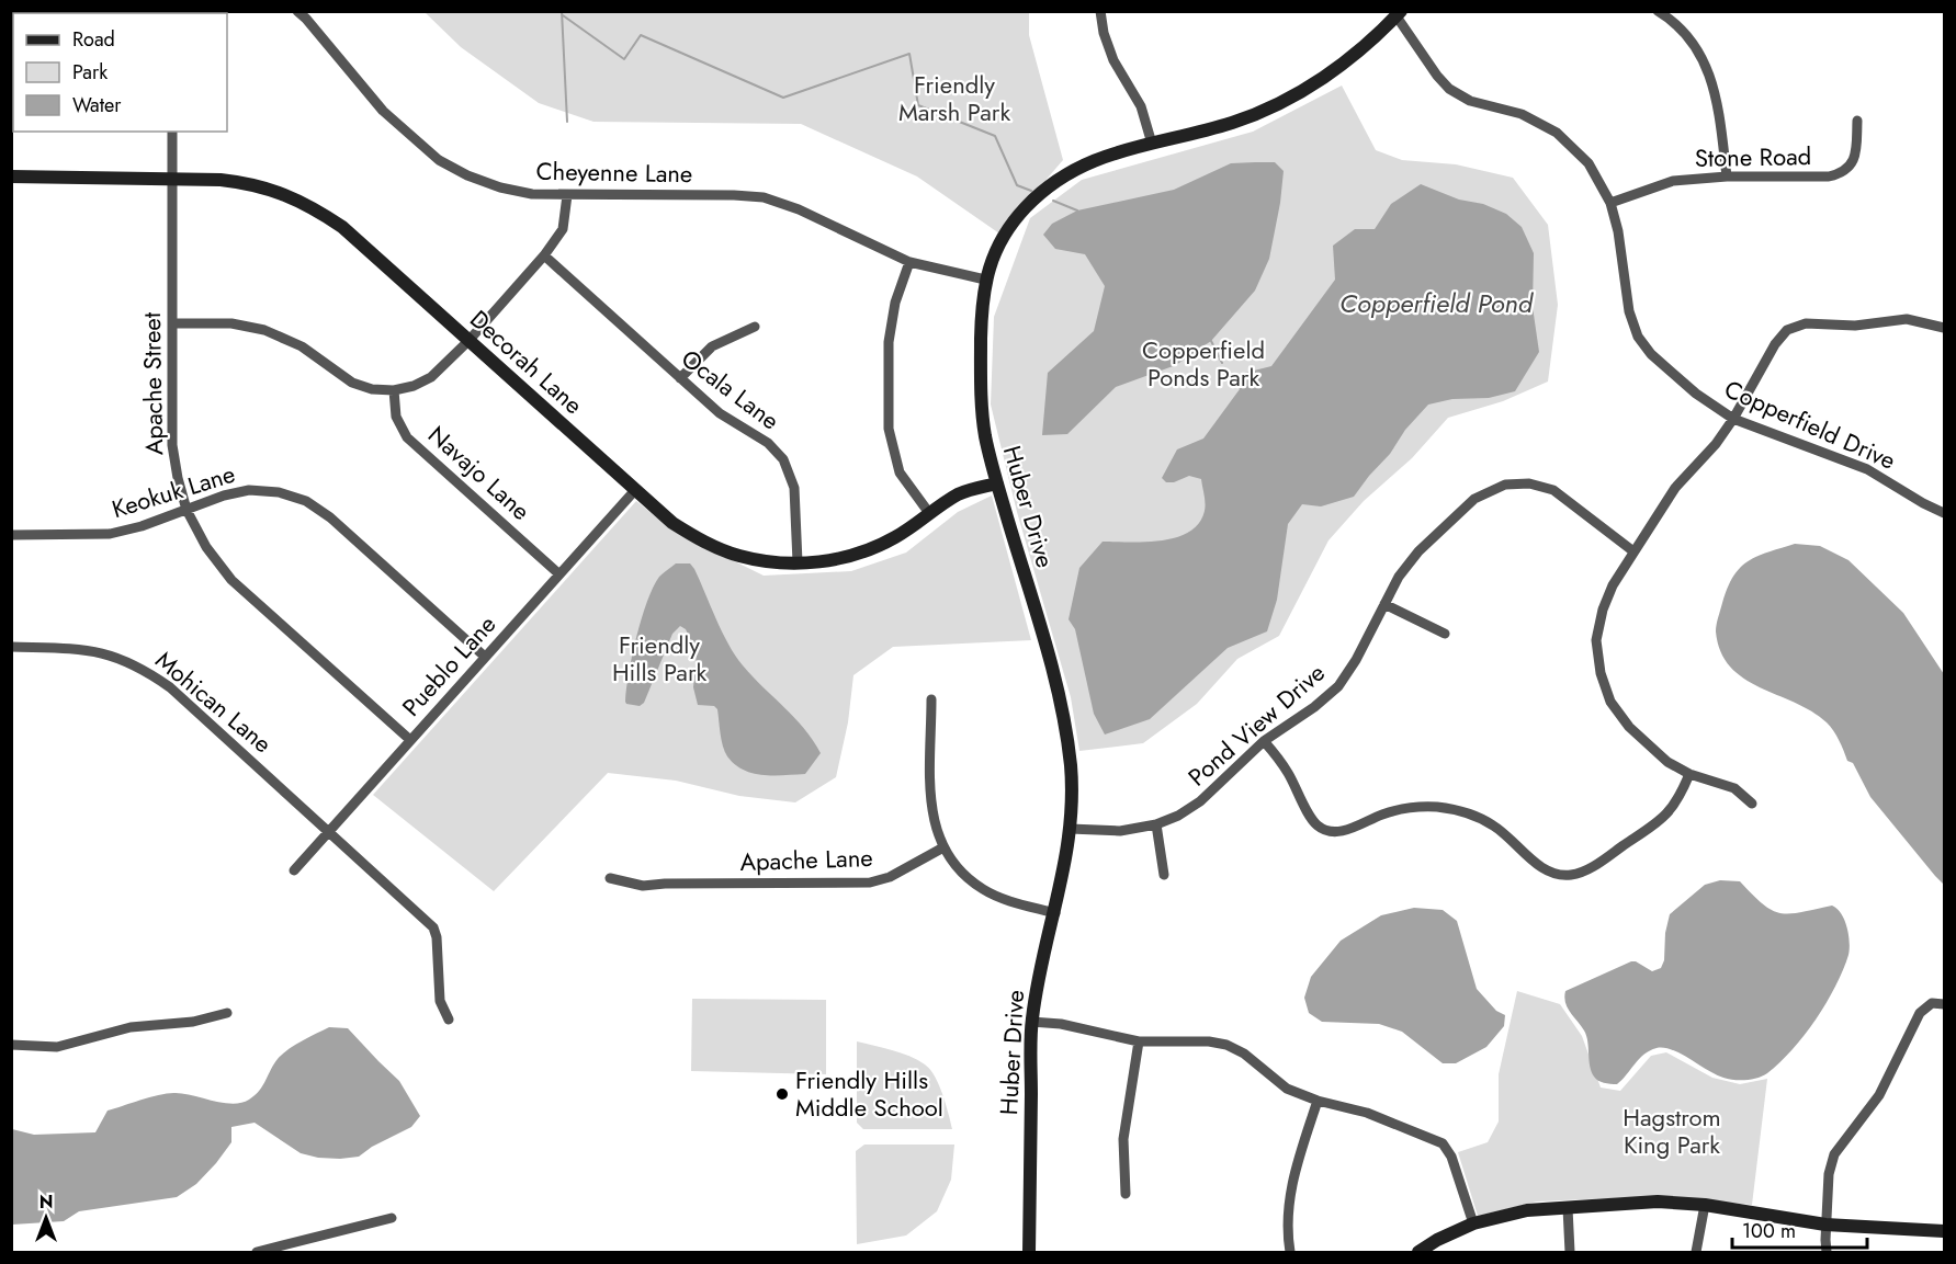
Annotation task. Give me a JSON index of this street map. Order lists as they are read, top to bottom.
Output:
{
  "streets": {
    "street": [
      "Stone Road",
      "Cheyenne Lane",
      "Decorah Lane",
      "Apache Street",
      "Ocala Lane",
      "Copperfield Drive",
      "Navajo Lane",
      "Keokuk Lane",
      "Huber Drive",
      "Pueblo Lane",
      "Mohican Lane",
      "Pond View Drive",
      "Apache Lane"
    ]
  },
  "crossings": [
    ["Stone Road", "Copperfield Drive"],
    ["Cheyenne Lane", "Huber Drive"],
    ["Decorah Lane", "Apache Street"],
    ["Decorah Lane", "Ocala Lane"],
    ["Decorah Lane", "Huber Drive"],
    ["Decorah Lane", "Pueblo Lane"],
    ["Apache Street", "Keokuk Lane"],
    ["Apache Street", "Pueblo Lane"],
    ["Copperfield Drive", "Huber Drive"],
    ["Navajo Lane", "Pueblo Lane"],
    ["Keokuk Lane", "Pueblo Lane"],
    ["Huber Drive", "Pond View Drive"],
    ["Pueblo Lane", "Mohican Lane"]
  ],
  "water": ["Copperfield Pond"],
  "parks": [
    "Friendly Marsh Park",
    "Copperfield Ponds Park",
    "Friendly Hills Park",
    "Hagstrom King Park"
  ],
  "places": ["Friendly Hills Middle School"],
  "legend": ["Road", "Park", "Water"],
  "scale_bar": "100 m",
  "north": "top"
}
